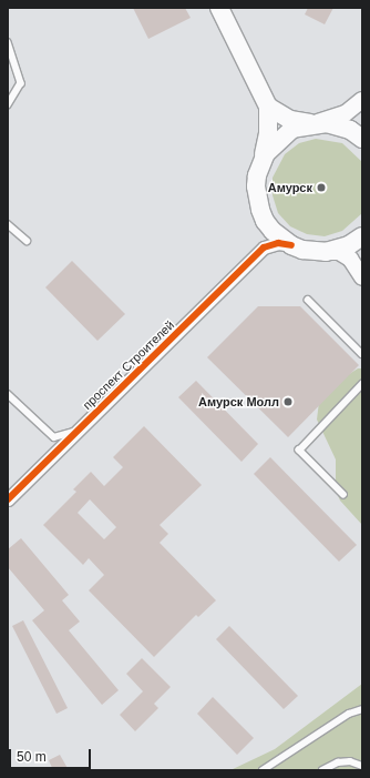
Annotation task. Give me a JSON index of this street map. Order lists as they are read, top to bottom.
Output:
{
  "streets": {
    "street": ["проспект Строителей"]
  },
  "places": ["Амурск", "Амурск Молл"],
  "scale_bar": "50 m"
}
